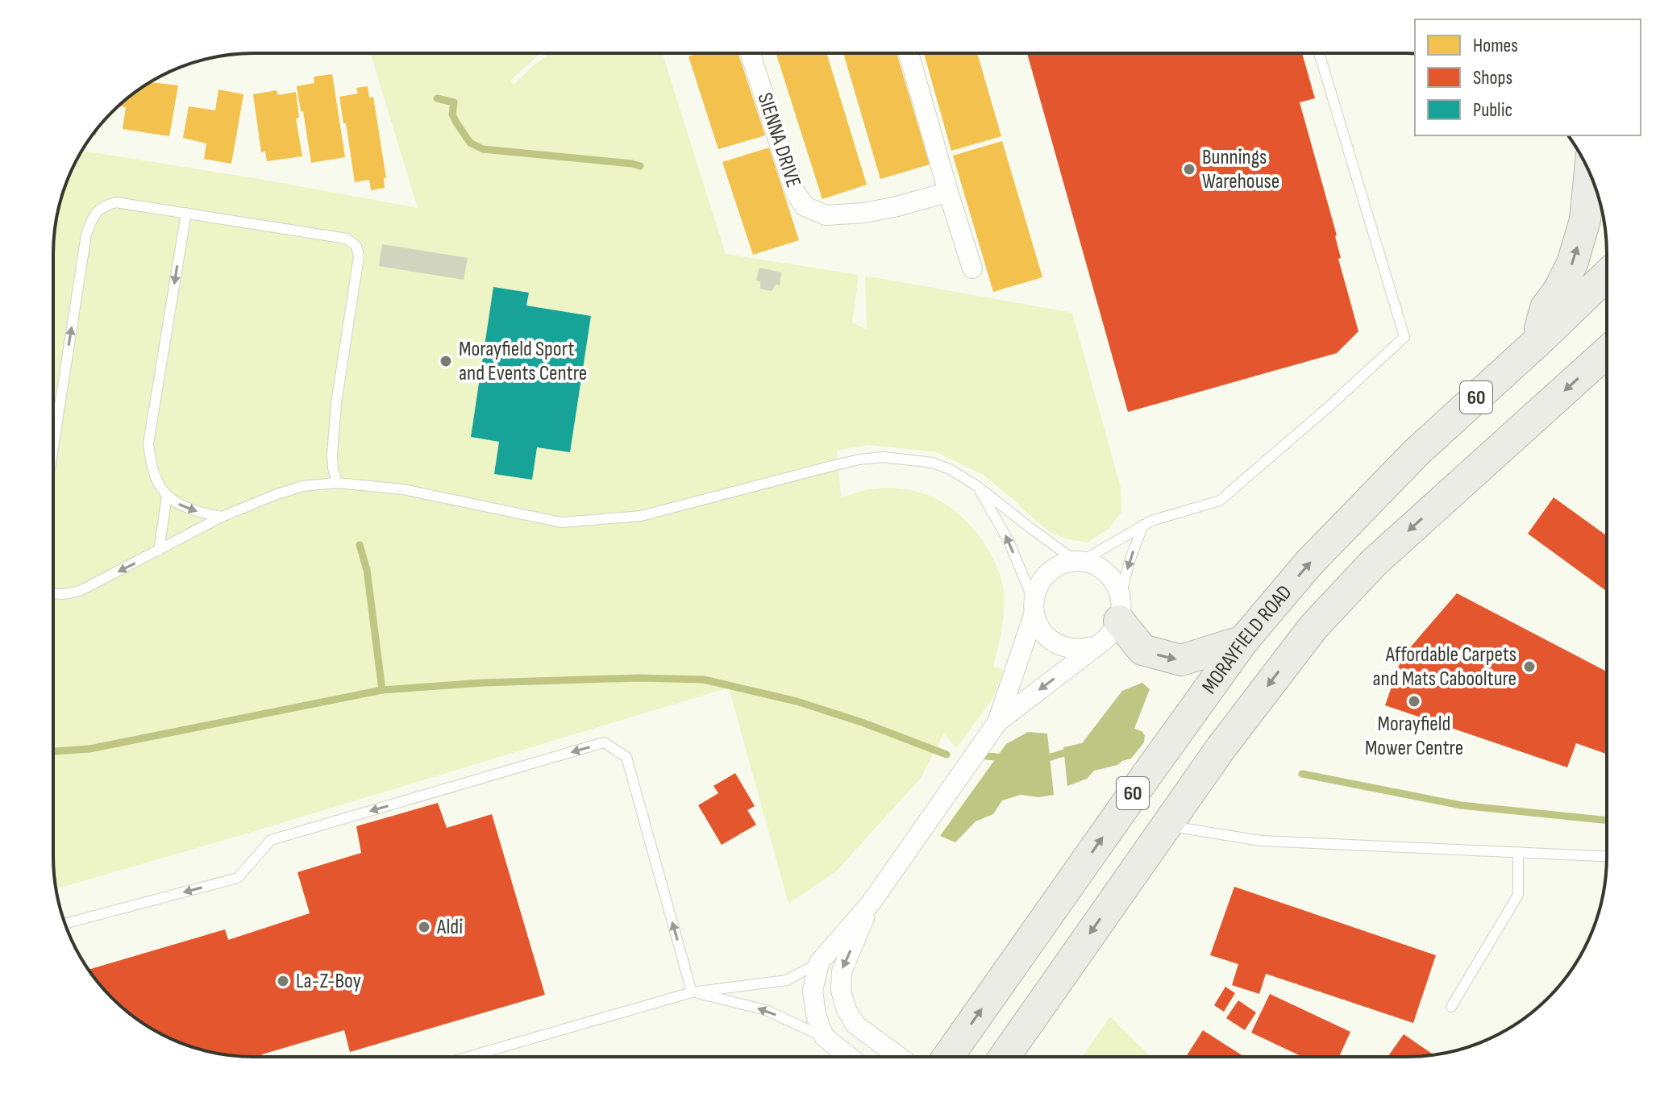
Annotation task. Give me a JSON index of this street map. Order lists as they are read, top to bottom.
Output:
{
  "streets": {
    "main road": ["60", "MORAYFIELD ROAD"],
    "street": ["SIENNA DRIVE"]
  },
  "places": [
    "Bunnings Warehouse",
    "Morayfield Sport and Events Centre",
    "Affordable Carpets and Mats Caboolture",
    "Morayfield Mower Centre",
    "Aldi",
    "La-Z-Boy"
  ],
  "legend": ["Homes", "Shops", "Public"]
}
